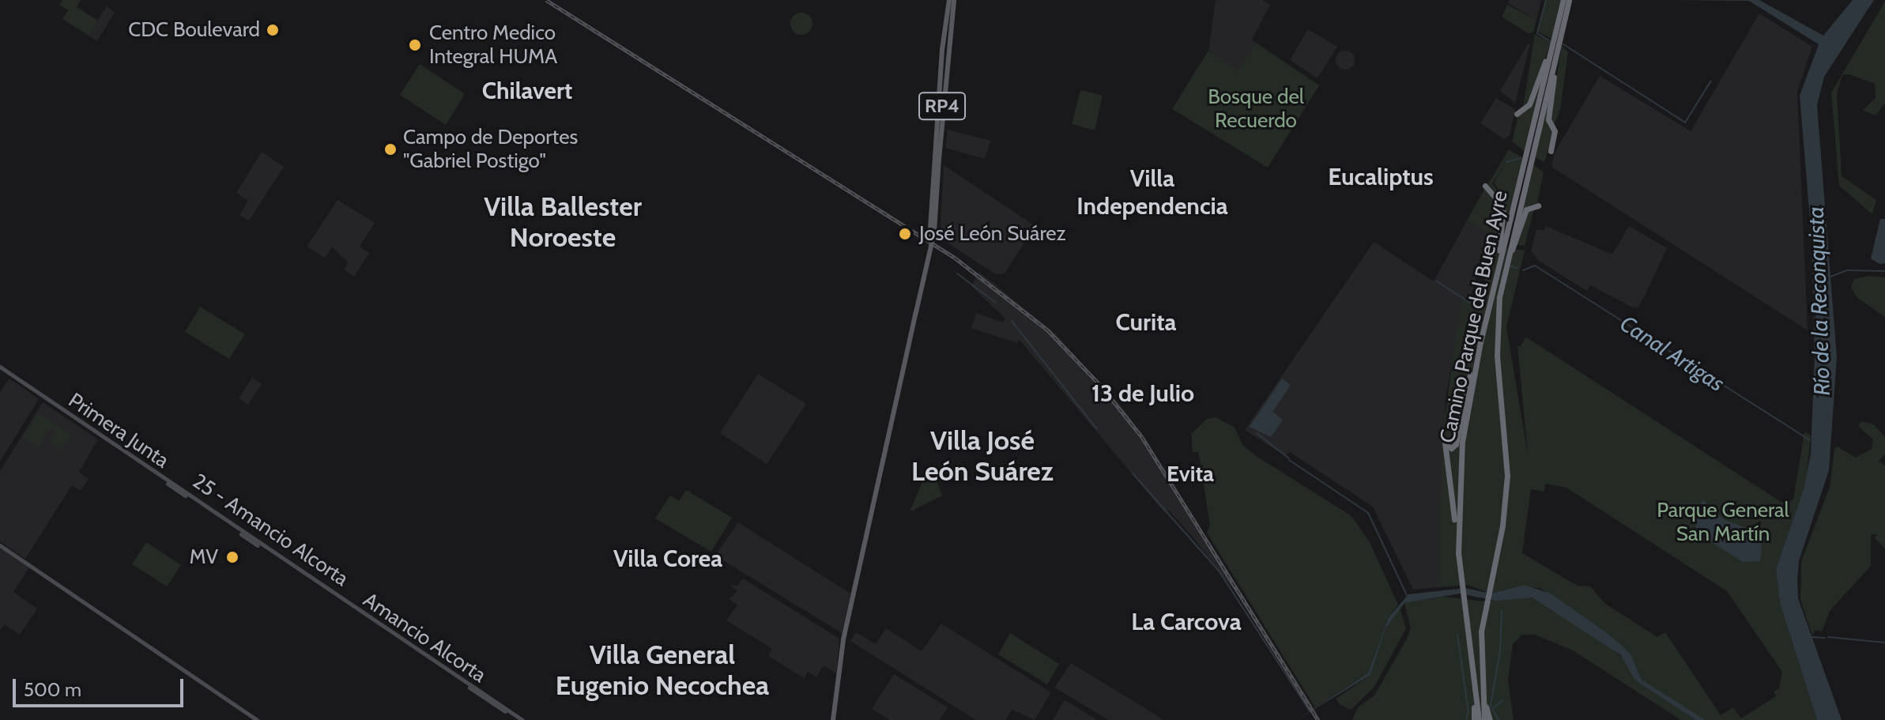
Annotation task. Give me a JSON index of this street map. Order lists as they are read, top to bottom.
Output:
{
  "streets": {
    "highway": ["Camino Parque del Buen Ayre"],
    "main road": [
      "RP4",
      "Primera Junta",
      "25 - Amancio Alcorta",
      "Amancio Alcorta"
    ]
  },
  "crossings": [
    ["Primera Junta", "25 - Amancio Alcorta"],
    ["Primera Junta", "Amancio Alcorta"],
    ["25 - Amancio Alcorta", "Amancio Alcorta"]
  ],
  "districts": [
    "Chilavert",
    "Eucaliptus",
    "Villa Independencia",
    "Villa Ballester Noroeste",
    "Curita",
    "13 de Julio",
    "Villa José León Suárez",
    "Evita",
    "Villa Corea",
    "La Carcova",
    "Villa General Eugenio Necochea"
  ],
  "water": ["Río de la Reconquista", "Canal Artigas"],
  "parks": ["Bosque del Recuerdo", "Parque General San Martín"],
  "places": [
    "CDC Boulevard",
    "Centro Medico Integral HUMA",
    "Campo de Deportes \"Gabriel Postigo\"",
    "José León Suárez",
    "MV"
  ],
  "scale_bar": "500 m"
}
